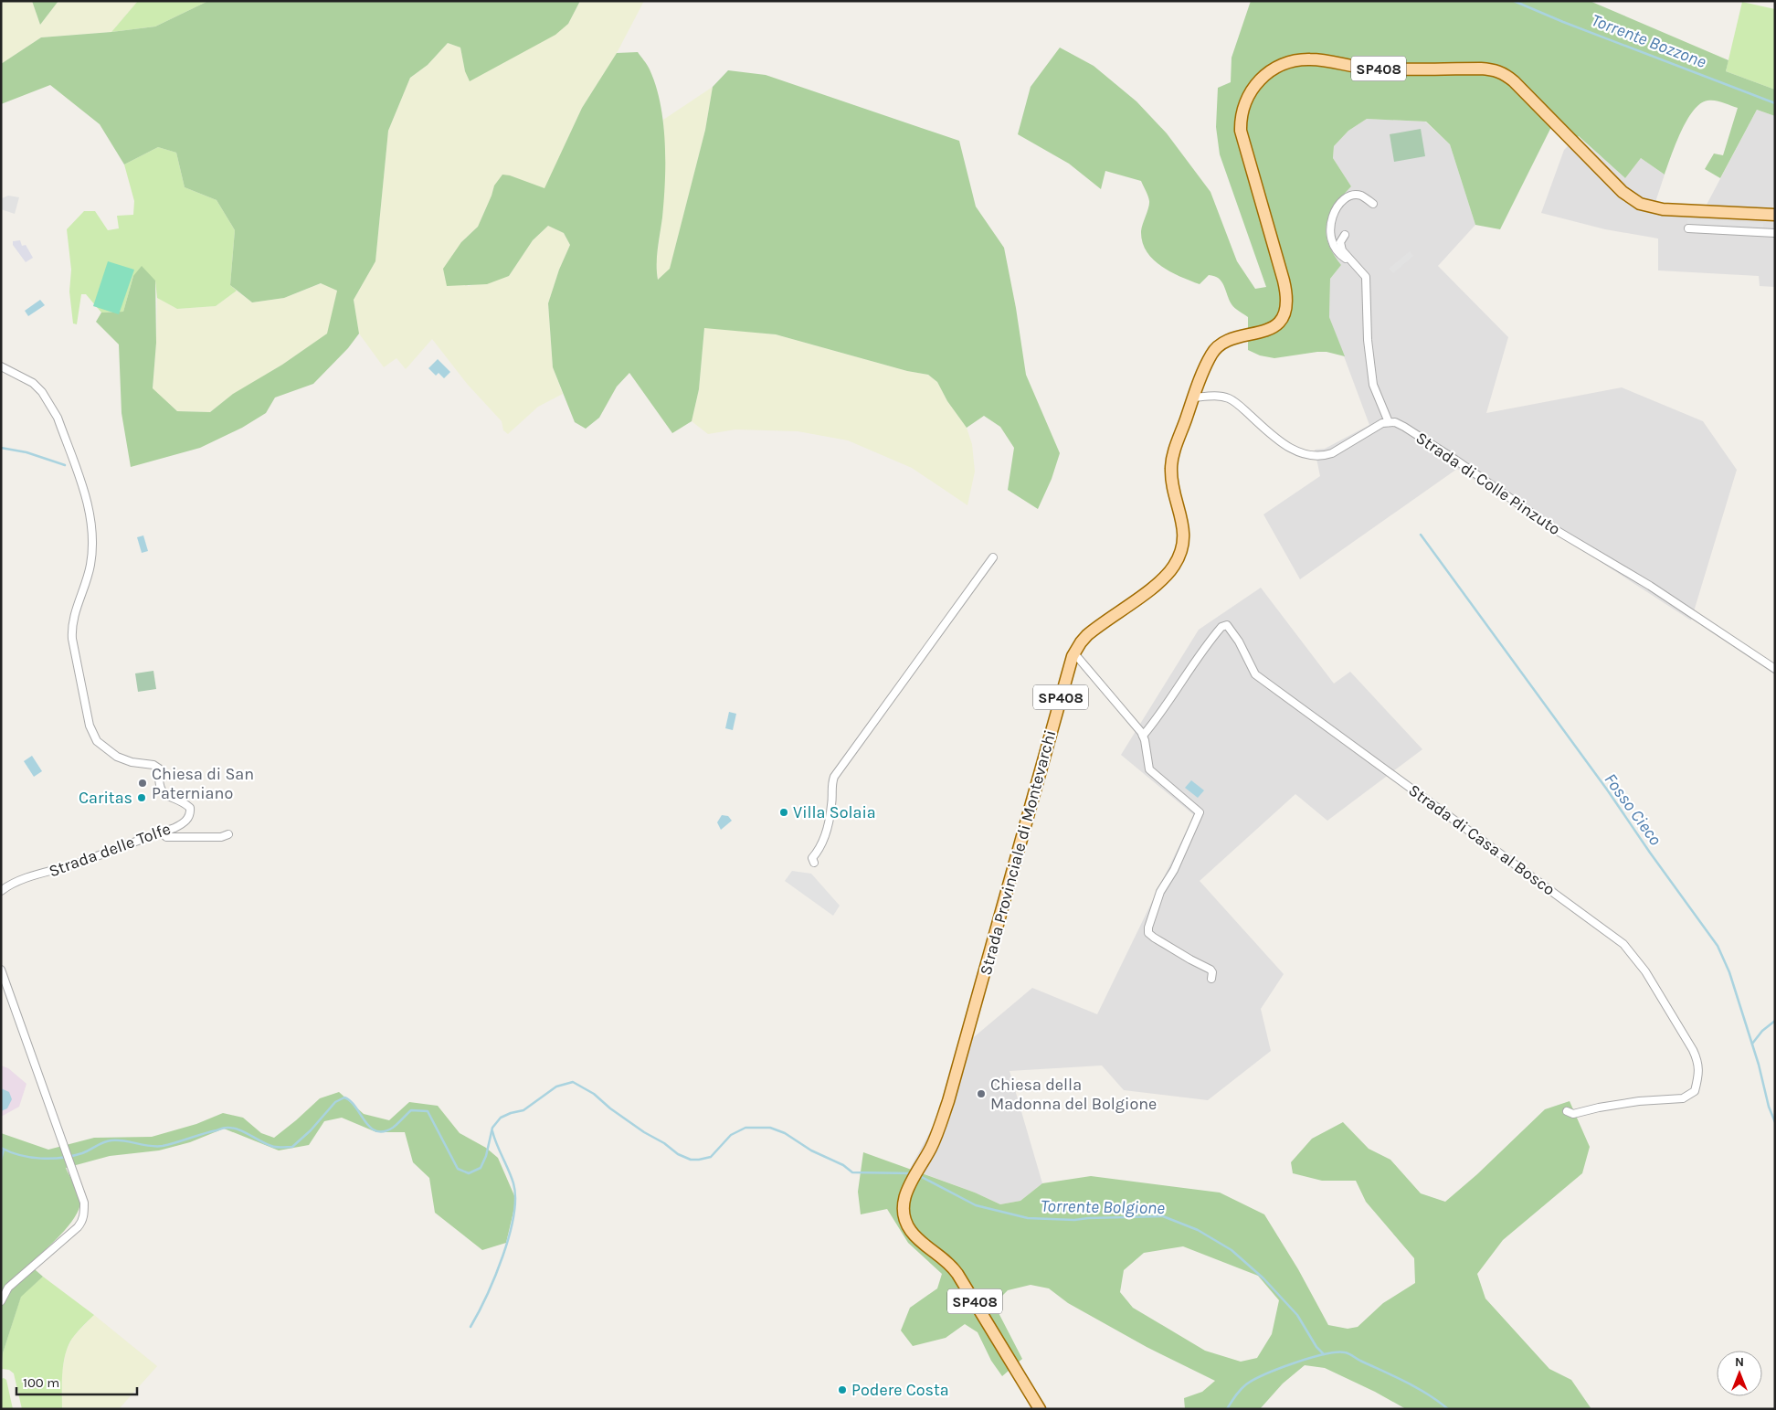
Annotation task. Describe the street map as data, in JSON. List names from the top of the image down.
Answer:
{
  "streets": {
    "main road": ["SP408", "Strada Provinciale di Montevarchi"],
    "street": ["Strada di Colle Pinzuto", "Strada di Casa al Bosco", "Strada delle Tolfe"]
  },
  "water": ["Torrente Bozzone", "Fosso Cieco", "Torrente Bolgione"],
  "places": [
    "Chiesa di San Paterniano",
    "Caritas",
    "Villa Solaia",
    "Chiesa della Madonna del Bolgione",
    "Podere Costa"
  ],
  "scale_bar": "100 m",
  "north": "top"
}
